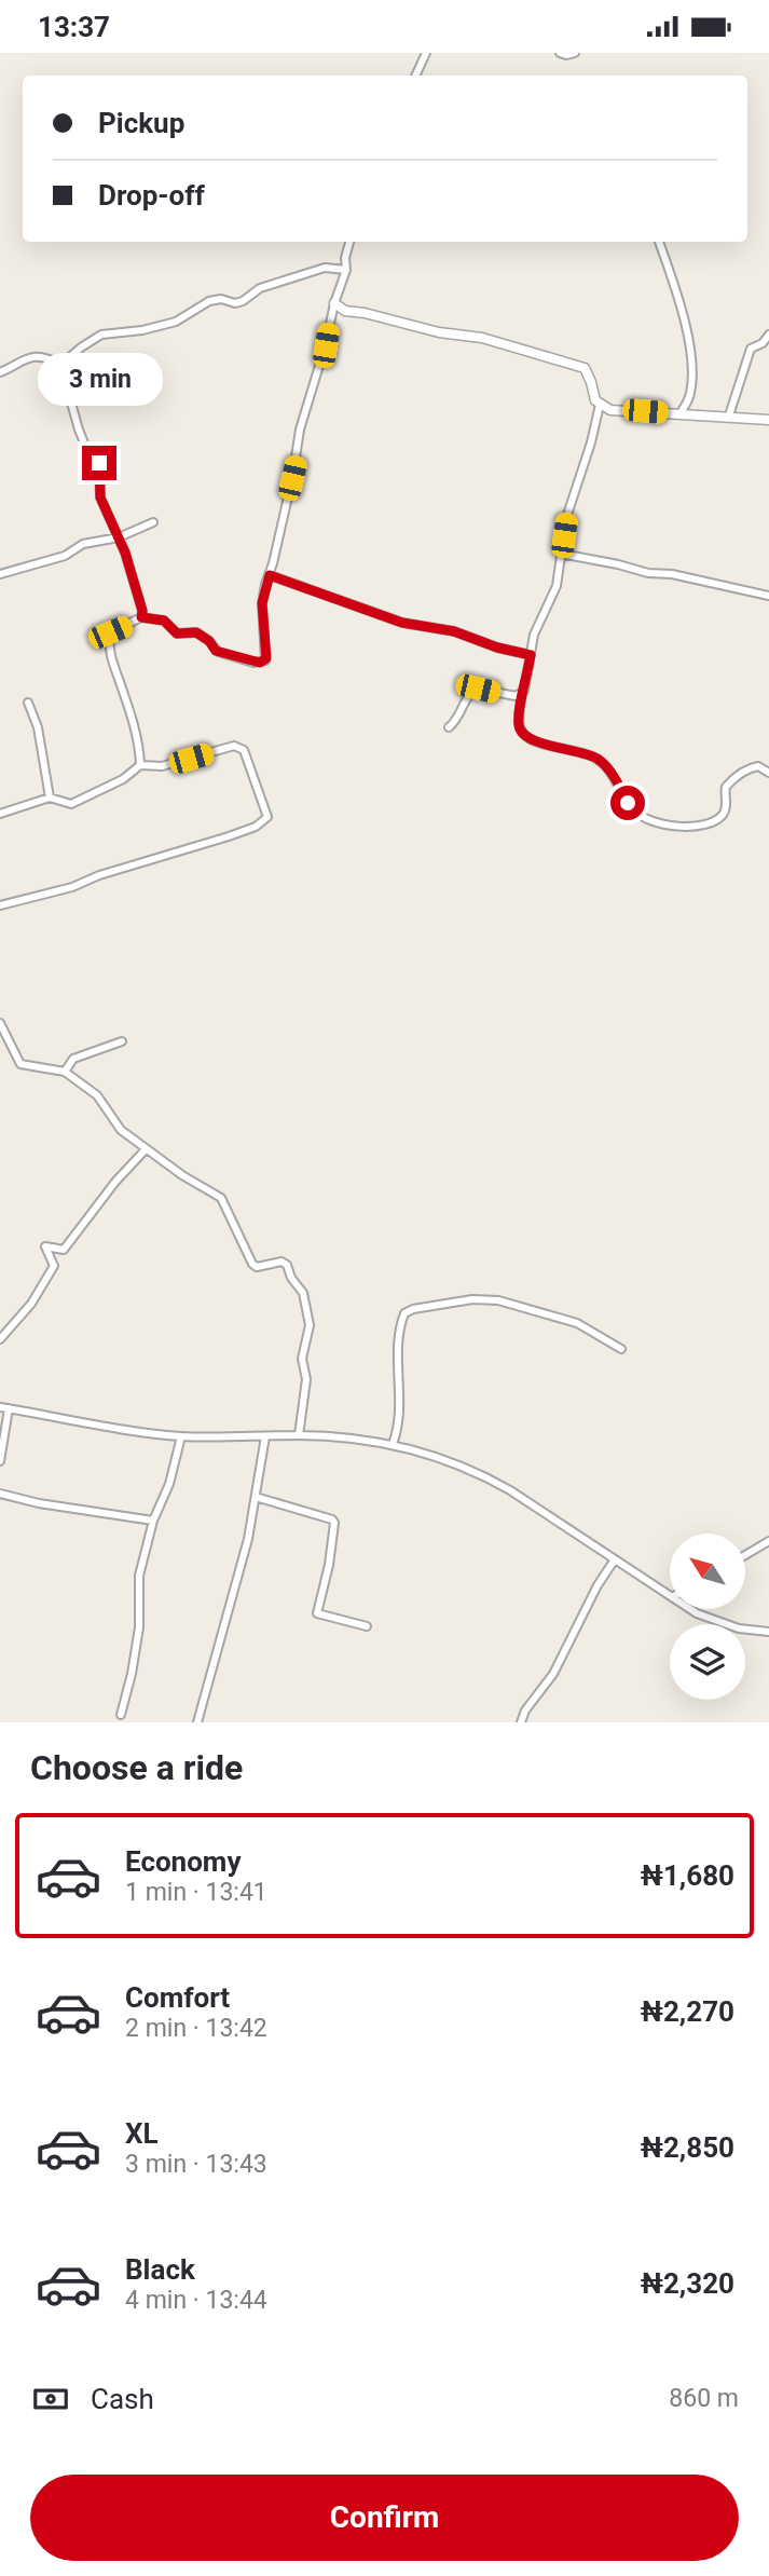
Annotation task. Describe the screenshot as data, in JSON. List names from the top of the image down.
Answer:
{
  "north": "top left",
  "page": {
    "status": "13:37",
    "banner": ["Pickup", "Drop-off"],
    "bubble": "3 min",
    "heading": "Choose a ride",
    "list": [
      {
        "name": "Economy",
        "note": "1 min · 13:41",
        "value": "₦1,680"
      },
      {
        "name": "Comfort",
        "note": "2 min · 13:42",
        "value": "₦2,270"
      },
      {
        "name": "XL",
        "note": "3 min · 13:43",
        "value": "₦2,850"
      },
      {
        "name": "Black",
        "note": "4 min · 13:44",
        "value": "₦2,320"
      }
    ],
    "pay": ["Cash", "860 m"],
    "buttons": "Confirm"
  }
}
